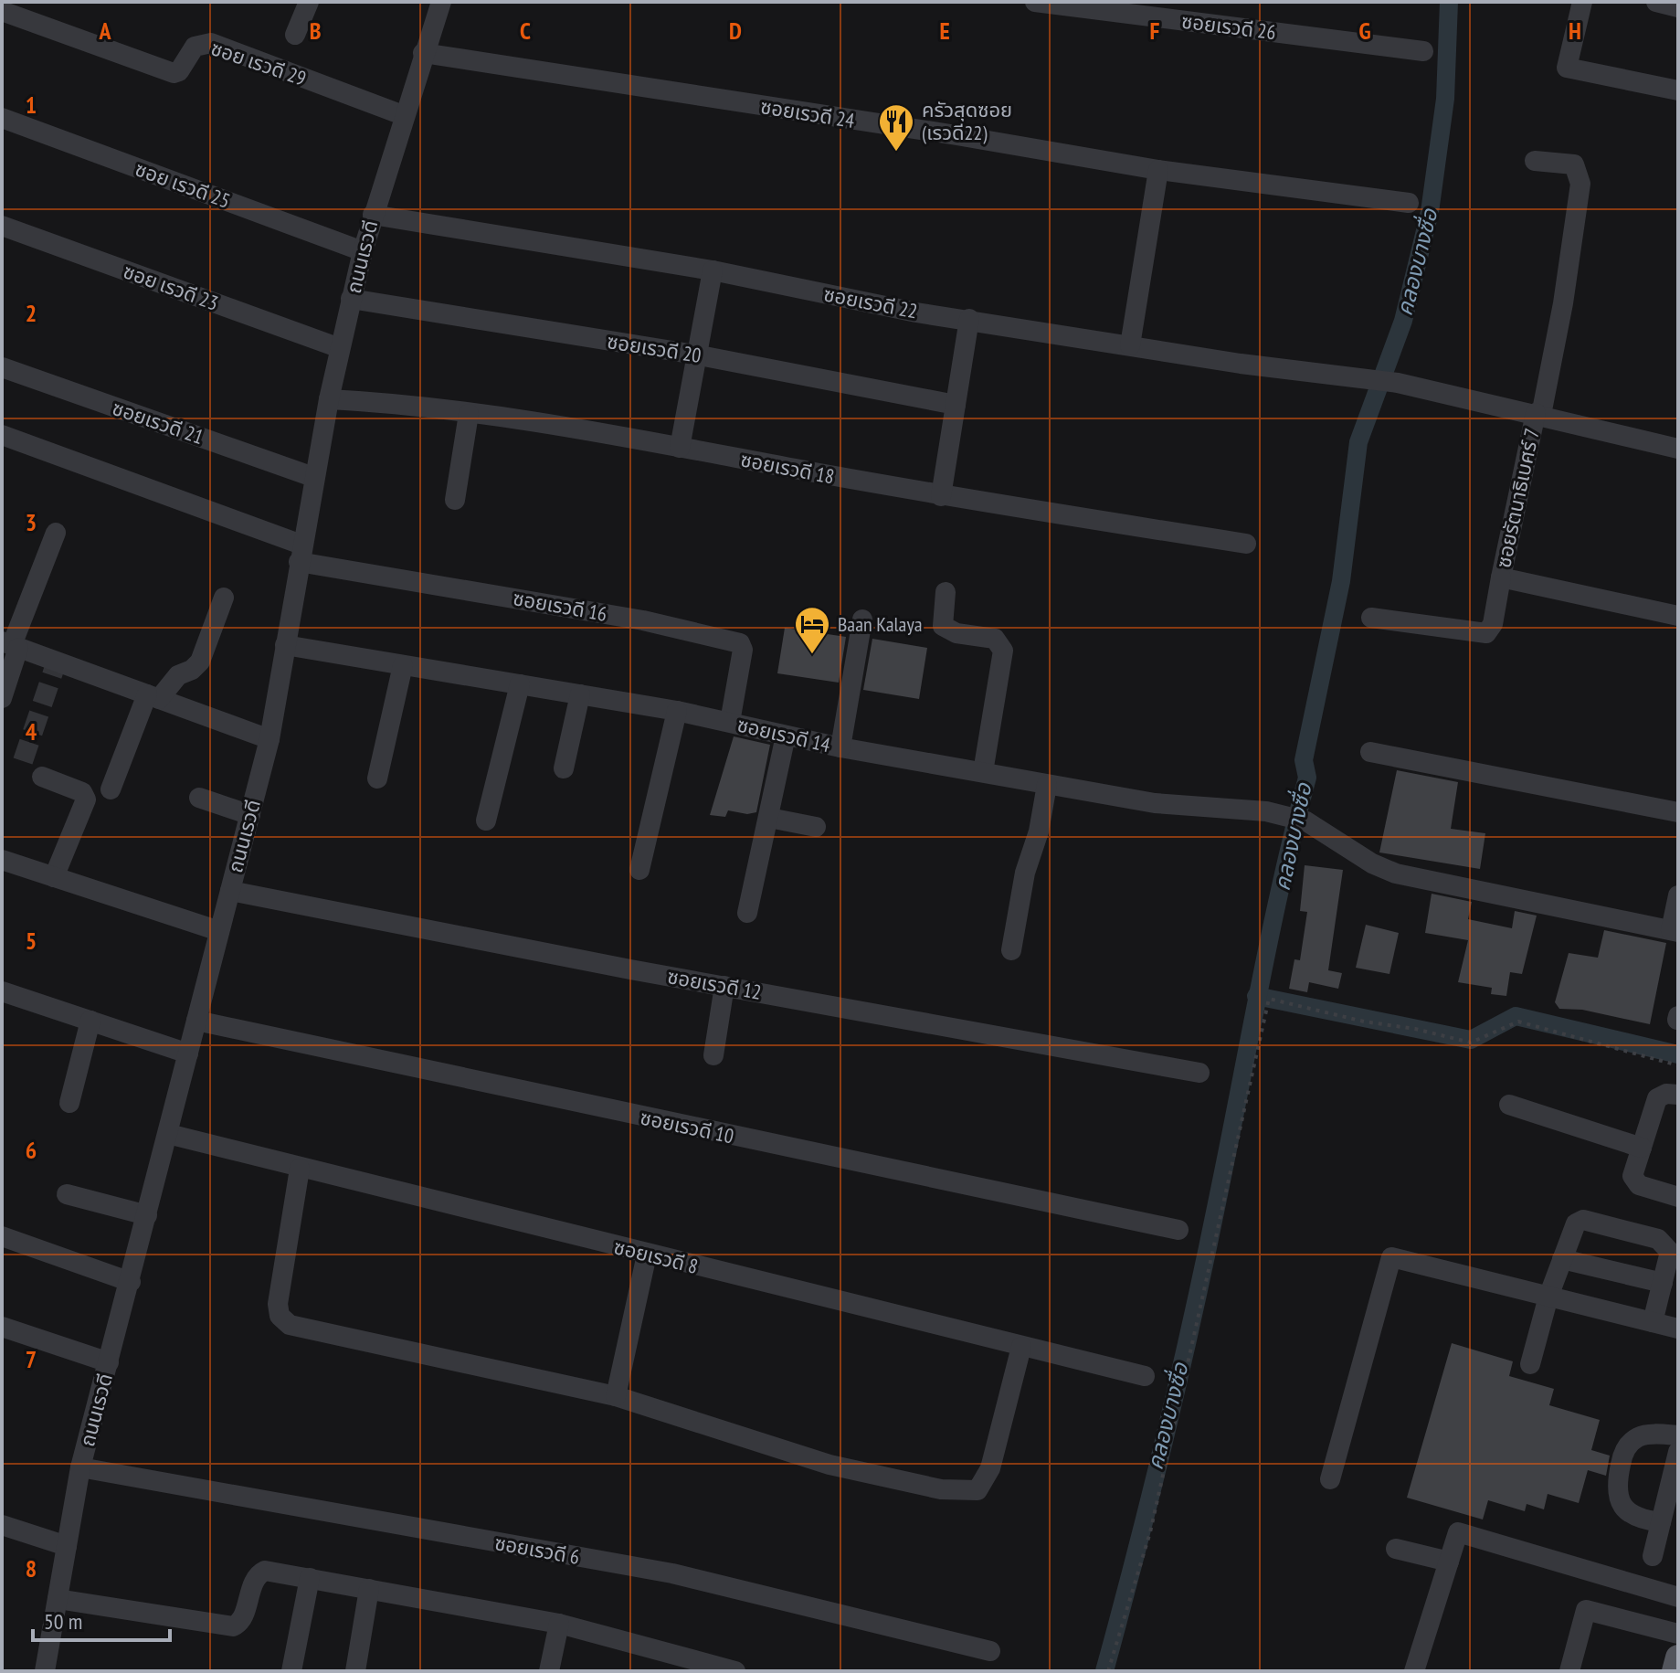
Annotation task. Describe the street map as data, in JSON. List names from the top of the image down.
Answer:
{
  "streets": {
    "street": [
      "ซอยเรวดี 26",
      "ซอย เรวดี 29",
      "ซอยเรวดี 24",
      "ซอย เรวดี 25",
      "ถนนเรวดี",
      "ซอย เรวดี 23",
      "ซอยเรวดี 22",
      "ซอยเรวดี 20",
      "ซอยเรวดี 21",
      "ซอยเรวดี 18",
      "ซอยรัตนาธิเบศร์ 7",
      "ซอยเรวดี 16",
      "ซอยเรวดี 14",
      "ซอยเรวดี 12",
      "ซอยเรวดี 10",
      "ซอยเรวดี 8",
      "ซอยเรวดี 6"
    ]
  },
  "crossings": [
    ["ซอย เรวดี 29", "ถนนเรวดี"],
    ["ซอยเรวดี 24", "ถนนเรวดี"],
    ["ซอย เรวดี 25", "ถนนเรวดี"],
    ["ถนนเรวดี", "ซอย เรวดี 23"],
    ["ถนนเรวดี", "ซอยเรวดี 22"],
    ["ถนนเรวดี", "ซอยเรวดี 20"],
    ["ถนนเรวดี", "ซอยเรวดี 21"],
    ["ถนนเรวดี", "ซอยเรวดี 18"],
    ["ถนนเรวดี", "ซอยเรวดี 16"],
    ["ถนนเรวดี", "ซอยเรวดี 14"],
    ["ถนนเรวดี", "ซอยเรวดี 12"],
    ["ถนนเรวดี", "ซอยเรวดี 10"],
    ["ถนนเรวดี", "ซอยเรวดี 8"],
    ["ถนนเรวดี", "ซอยเรวดี 6"],
    ["ซอยเรวดี 22", "ซอยรัตนาธิเบศร์ 7"],
    ["ซอยเรวดี 16", "ซอยเรวดี 14"]
  ],
  "water": ["คลองบางซื่อ"],
  "places": {
    "restaurant": ["ครัวสุดซอย (เรวดี22)"],
    "hotel": ["Baan Kalaya"]
  },
  "scale_bar": "50 m",
  "grid": {
    "columns": [
      "A",
      "B",
      "C",
      "D",
      "E",
      "F",
      "G",
      "H"
    ],
    "rows": [
      "1",
      "2",
      "3",
      "4",
      "5",
      "6",
      "7",
      "8"
    ]
  }
}
